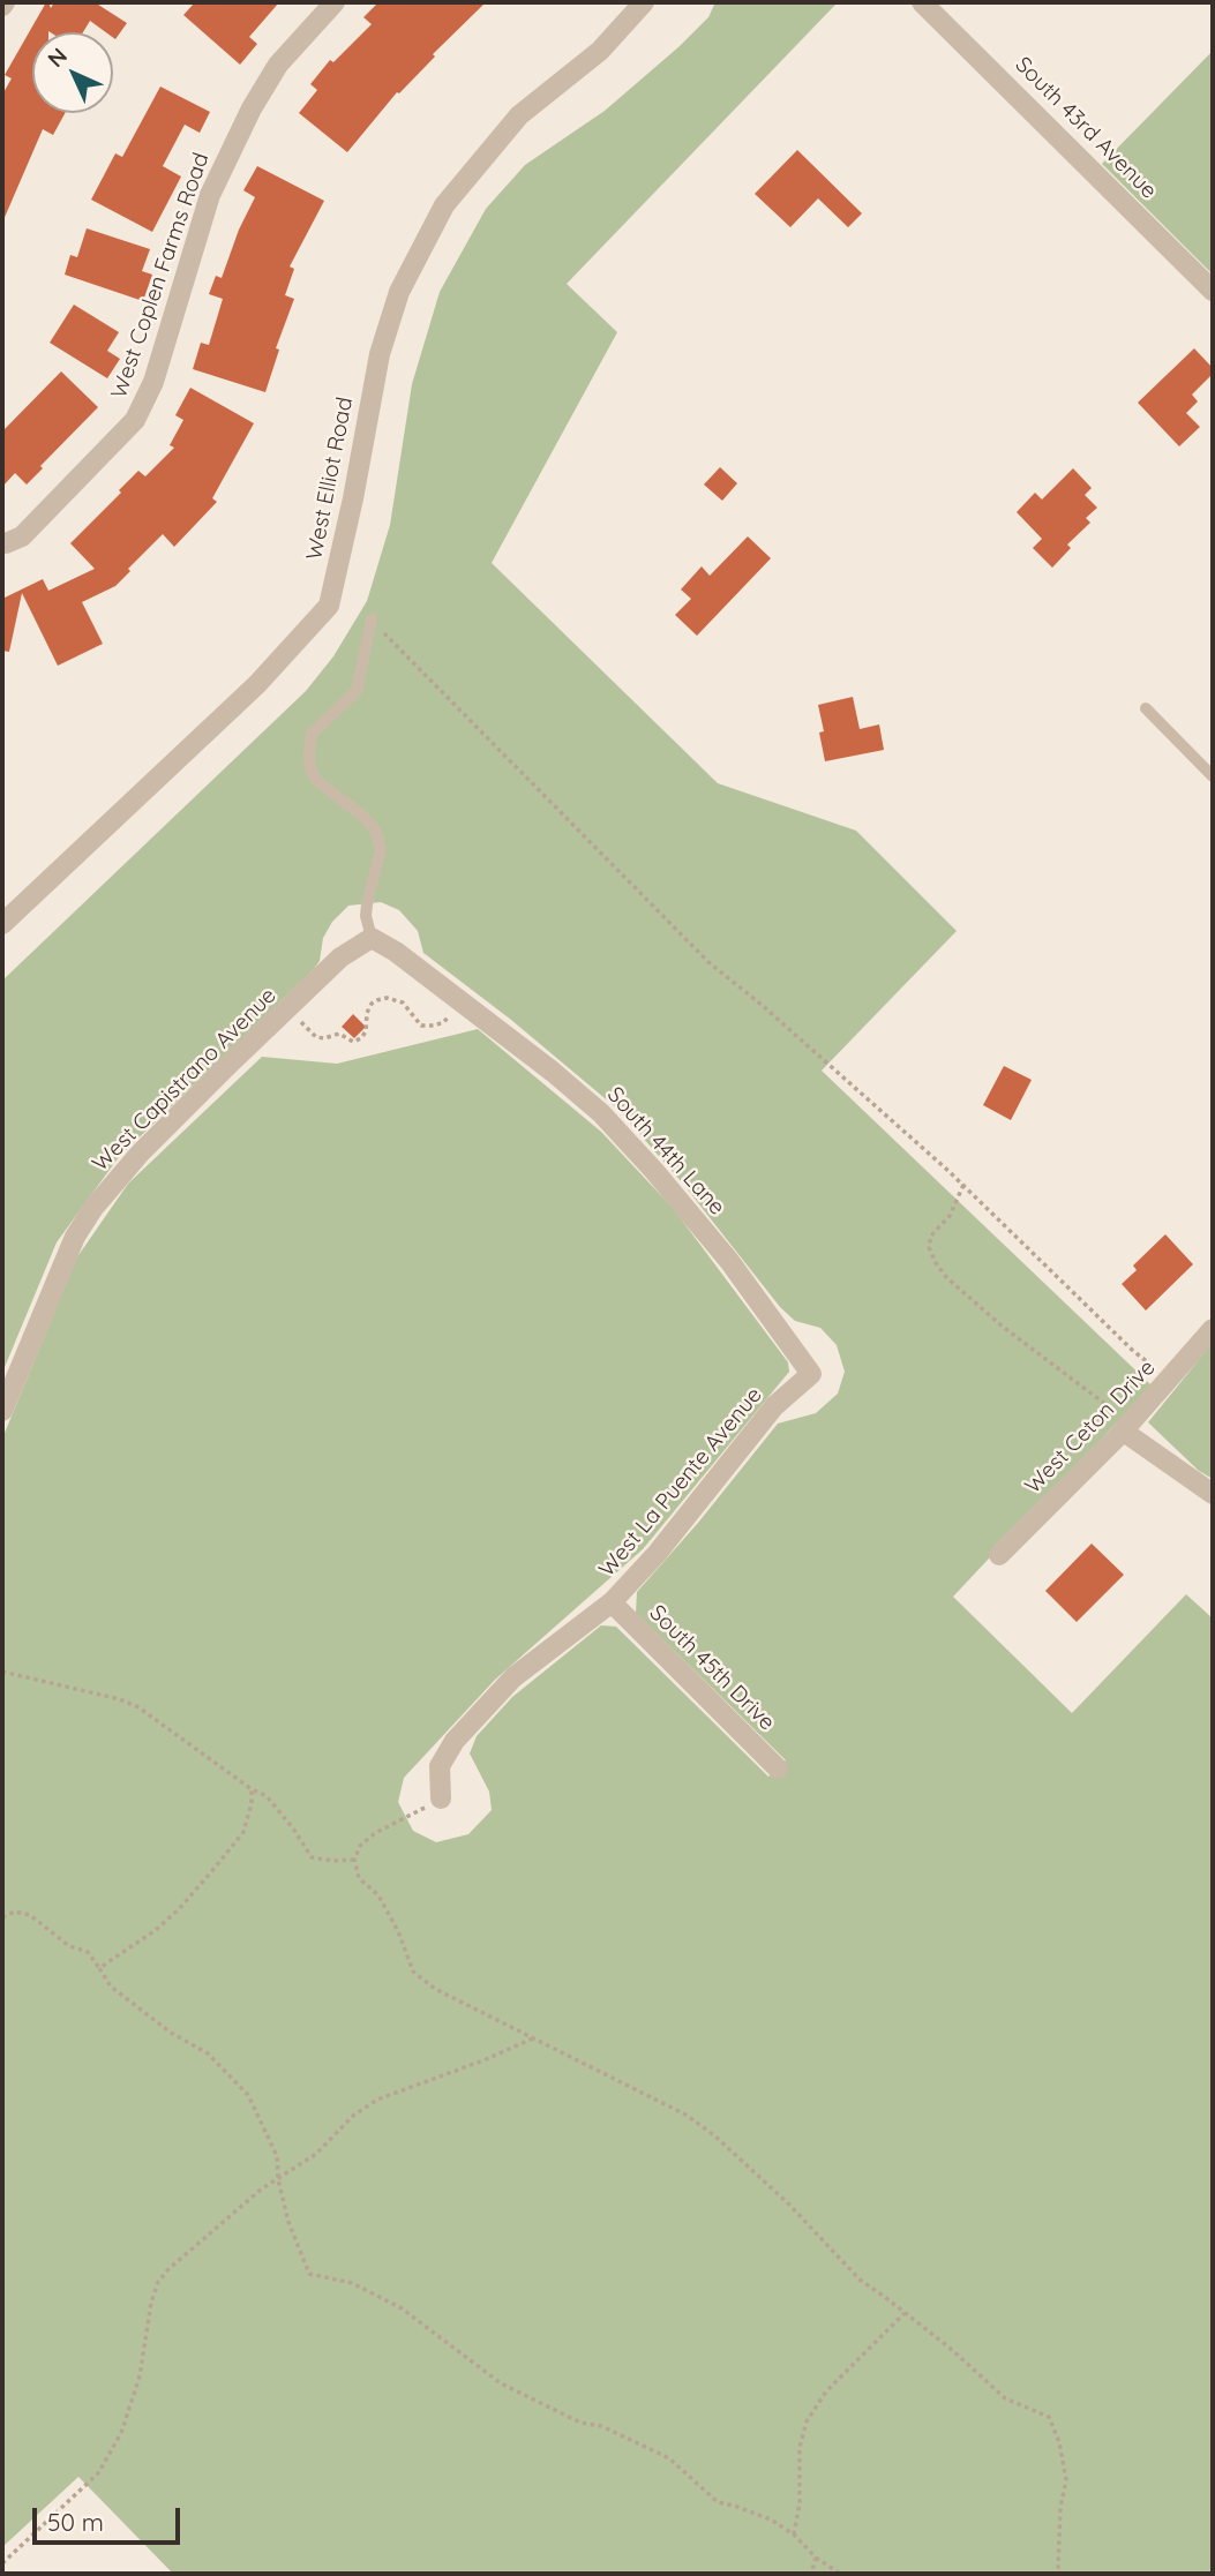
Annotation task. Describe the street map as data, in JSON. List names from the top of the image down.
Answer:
{
  "streets": {
    "street": [
      "South 43rd Avenue",
      "West Coplen Farms Road",
      "West Elliot Road",
      "West Capistrano Avenue",
      "South 44th Lane",
      "West Ceton Drive",
      "West La Puente Avenue",
      "South 45th Drive"
    ]
  },
  "crossings": [
    ["West Capistrano Avenue", "South 44th Lane"],
    ["South 44th Lane", "West La Puente Avenue"],
    ["West La Puente Avenue", "South 45th Drive"]
  ],
  "scale_bar": "50 m",
  "north": "top left"
}
